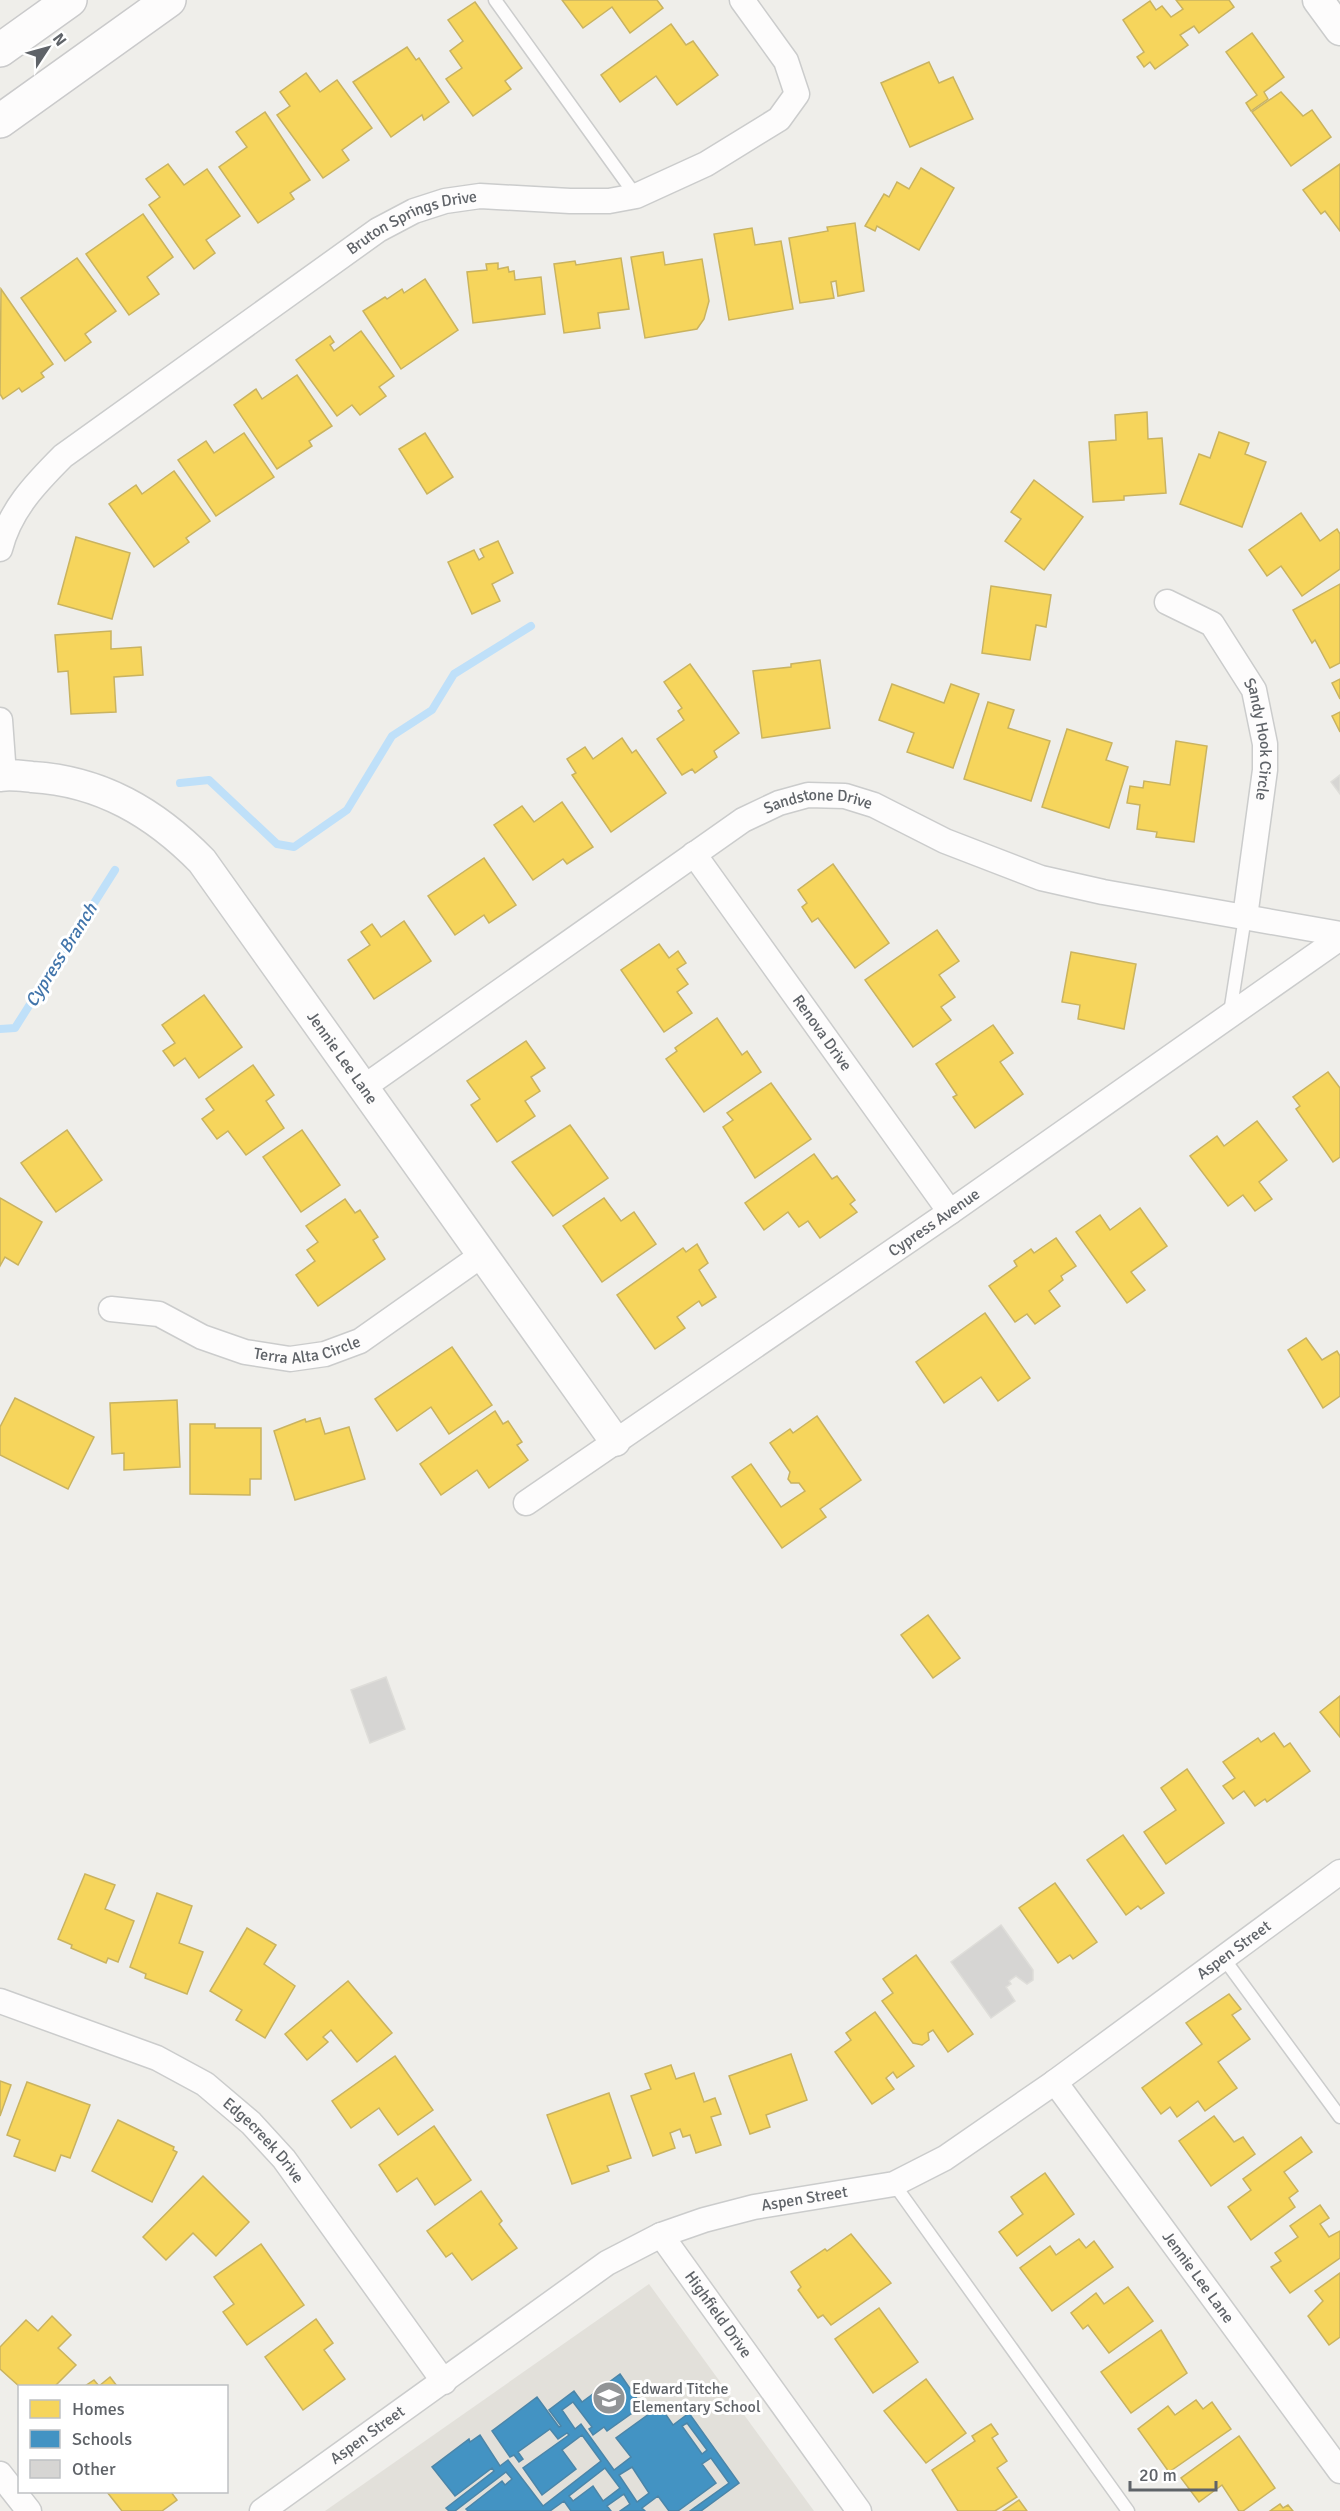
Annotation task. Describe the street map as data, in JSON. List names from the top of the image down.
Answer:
{
  "streets": {
    "street": [
      "Bruton Springs Drive",
      "Sandy Hook Circle",
      "Sandstone Drive",
      "Renova Drive",
      "Jennie Lee Lane",
      "Cypress Avenue",
      "Terra Alta Circle",
      "Aspen Street",
      "Edgecreek Drive",
      "Highfield Drive"
    ]
  },
  "crossings": [
    ["Sandy Hook Circle", "Sandstone Drive"],
    ["Sandstone Drive", "Renova Drive"],
    ["Sandstone Drive", "Jennie Lee Lane"],
    ["Renova Drive", "Cypress Avenue"],
    ["Jennie Lee Lane", "Cypress Avenue"],
    ["Jennie Lee Lane", "Terra Alta Circle"],
    ["Jennie Lee Lane", "Aspen Street"],
    ["Aspen Street", "Edgecreek Drive"],
    ["Aspen Street", "Highfield Drive"]
  ],
  "water": ["Cypress Branch"],
  "places": {
    "school or university": ["Edward Titche Elementary School"]
  },
  "legend": ["Homes", "Schools", "Other"],
  "scale_bar": "20 m",
  "north": "top right"
}
